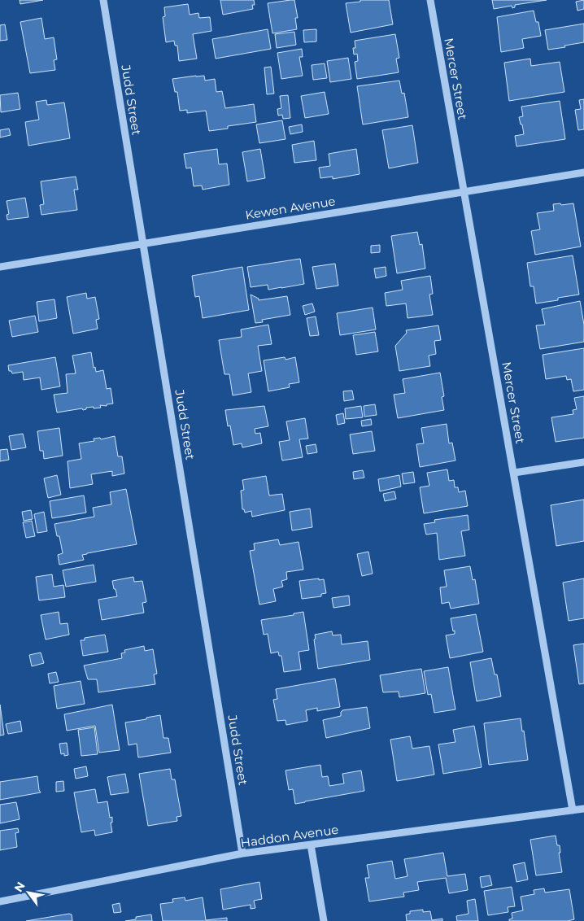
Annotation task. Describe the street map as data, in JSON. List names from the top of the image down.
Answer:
{
  "streets": {
    "street": [
      "Mercer Street",
      "Judd Street",
      "Kewen Avenue",
      "Haddon Avenue"
    ]
  },
  "crossings": [
    ["Mercer Street", "Kewen Avenue"],
    ["Mercer Street", "Haddon Avenue"],
    ["Judd Street", "Kewen Avenue"],
    ["Judd Street", "Haddon Avenue"]
  ],
  "north": "top left"
}
